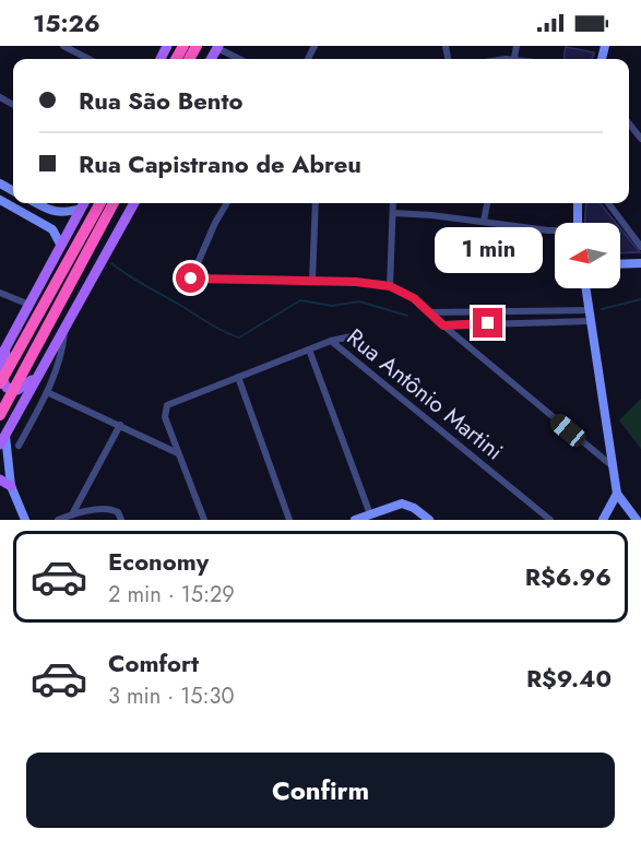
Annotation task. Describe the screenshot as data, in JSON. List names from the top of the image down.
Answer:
{
  "streets": {
    "street": ["Rua Antônio Martini"]
  },
  "north": "left",
  "page": {
    "status": "15:26",
    "banner": ["Rua São Bento", "Rua Capistrano de Abreu"],
    "bubble": "1 min",
    "list": [
      {
        "name": "Economy",
        "note": "2 min · 15:29",
        "value": "R$6.96"
      },
      {
        "name": "Comfort",
        "note": "3 min · 15:30",
        "value": "R$9.40"
      }
    ],
    "buttons": "Confirm"
  }
}
